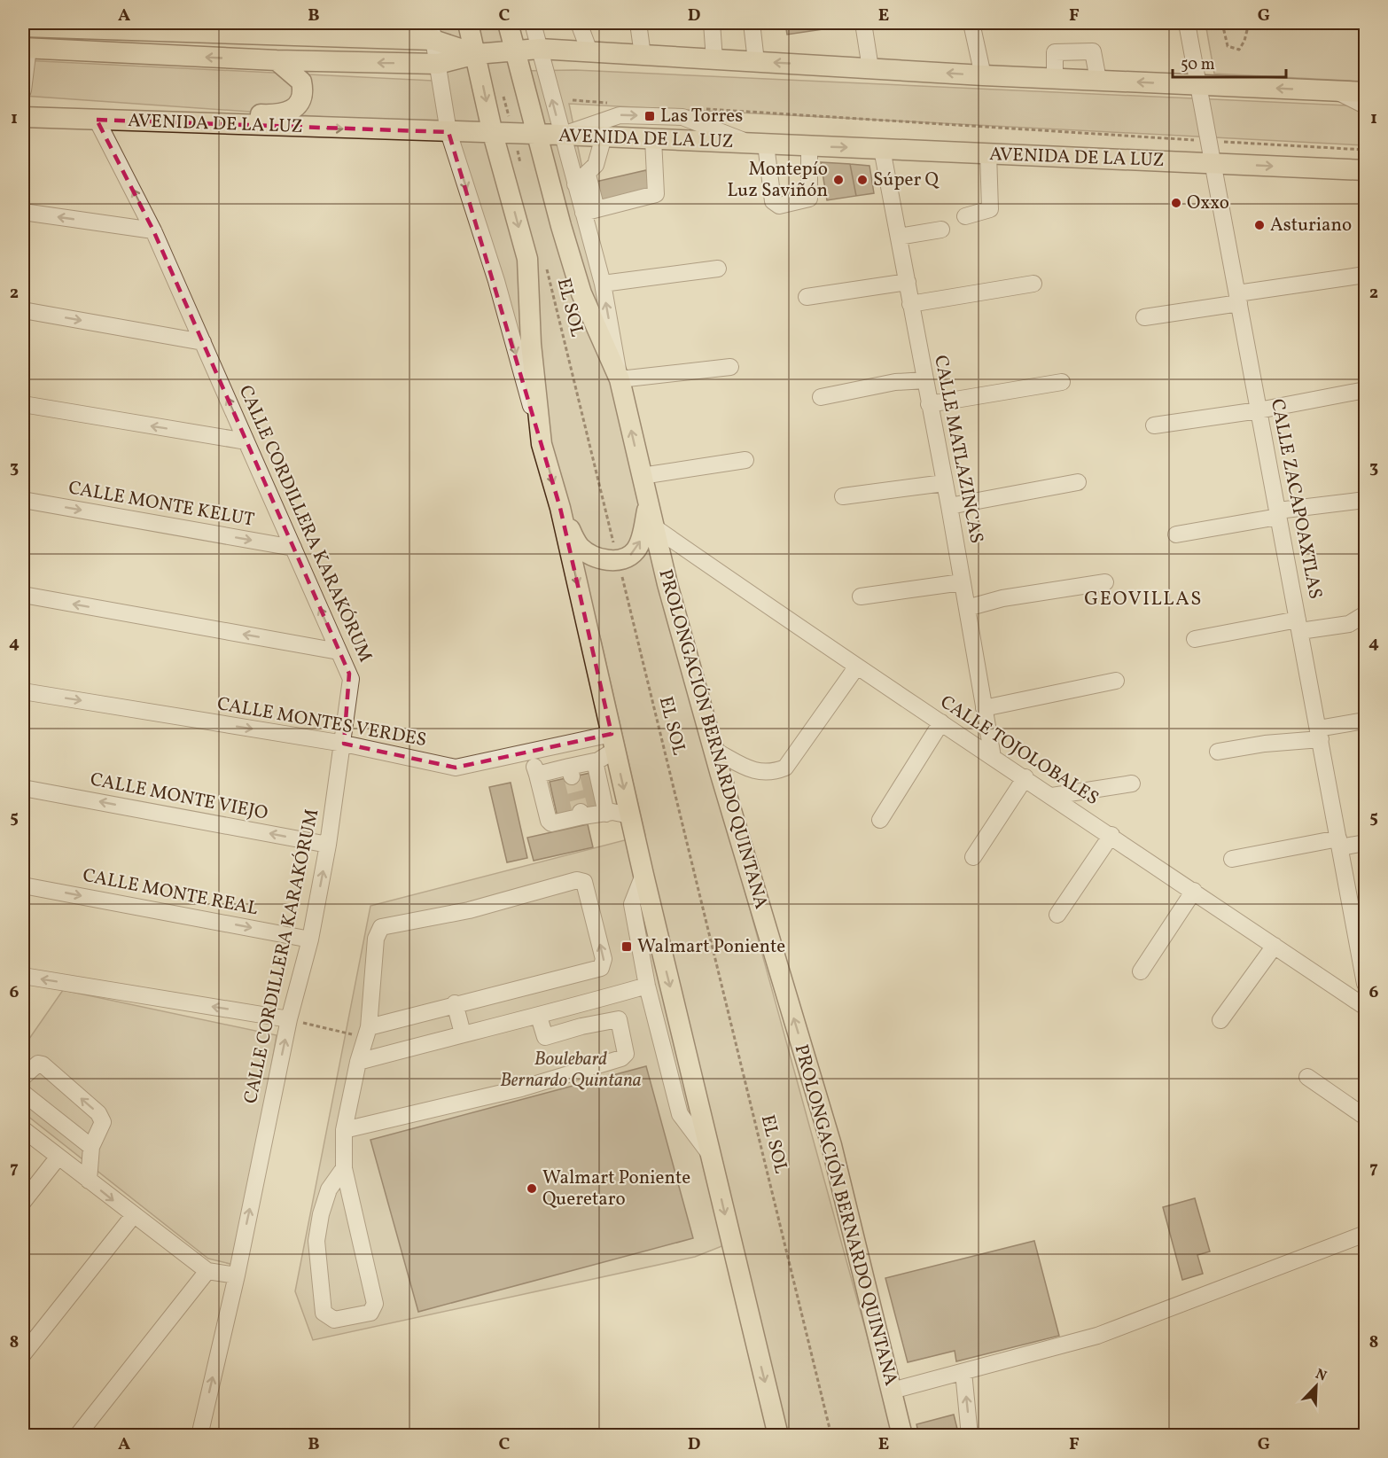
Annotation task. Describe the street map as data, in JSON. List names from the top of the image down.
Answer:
{
  "streets": {
    "main road": ["AVENIDA DE LA LUZ", "PROLONGACIÓN BERNARDO QUINTANA"],
    "street": [
      "CALLE MATLAZINCAS",
      "CALLE ZACAPOAXTLAS",
      "CALLE MONTE KELUT",
      "CALLE CORDILLERA KARAKÓRUM",
      "CALLE MONTES VERDES",
      "CALLE TOJOLOBALES",
      "CALLE MONTE VIEJO",
      "CALLE MONTE REAL"
    ],
    "path": ["EL SOL"]
  },
  "crossings": [
    ["AVENIDA DE LA LUZ", "CALLE MATLAZINCAS"],
    ["AVENIDA DE LA LUZ", "CALLE ZACAPOAXTLAS"],
    ["AVENIDA DE LA LUZ", "CALLE CORDILLERA KARAKÓRUM"],
    ["AVENIDA DE LA LUZ", "PROLONGACIÓN BERNARDO QUINTANA"],
    ["CALLE MATLAZINCAS", "CALLE TOJOLOBALES"],
    ["CALLE MONTE KELUT", "CALLE CORDILLERA KARAKÓRUM"],
    ["CALLE CORDILLERA KARAKÓRUM", "CALLE MONTES VERDES"],
    ["CALLE CORDILLERA KARAKÓRUM", "CALLE MONTE VIEJO"],
    ["CALLE CORDILLERA KARAKÓRUM", "CALLE MONTE REAL"],
    ["PROLONGACIÓN BERNARDO QUINTANA", "CALLE TOJOLOBALES"]
  ],
  "one_way": ["CALLE CORDILLERA KARAKÓRUM", "CALLE MONTE VIEJO"],
  "districts": ["GEOVILLAS"],
  "parks": ["Boulebard Bernardo Quintana"],
  "places": {
    "transit": ["Las Torres", "Walmart Poniente"],
    "other": [
      "Montepío Luz Saviñón",
      "Súper Q",
      "Oxxo",
      "Asturiano",
      "Walmart Poniente Queretaro"
    ]
  },
  "scale_bar": "50 m",
  "north": "top right",
  "grid": {
    "columns": [
      "A",
      "B",
      "C",
      "D",
      "E",
      "F",
      "G"
    ],
    "rows": [
      "1",
      "2",
      "3",
      "4",
      "5",
      "6",
      "7",
      "8"
    ]
  }
}
